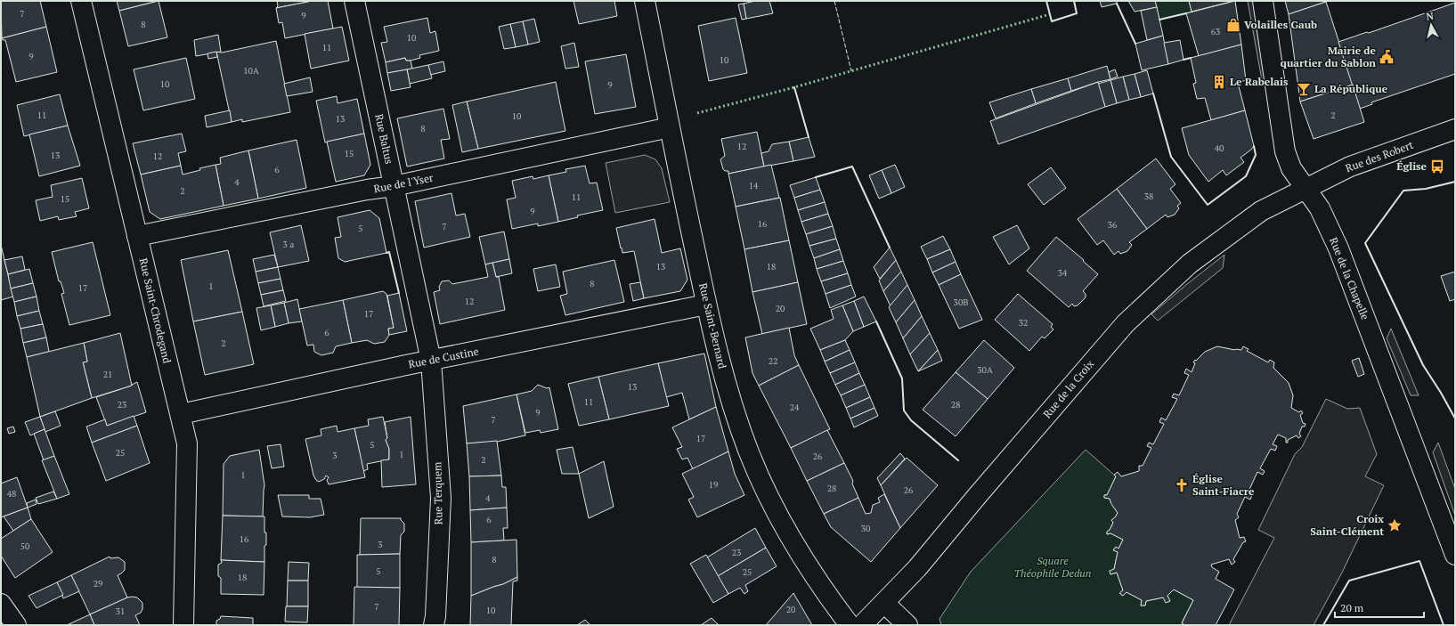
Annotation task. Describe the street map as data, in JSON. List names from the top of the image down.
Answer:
{
  "streets": {
    "street": [
      "Rue Baltus",
      "Rue des Robert",
      "Rue de l'Yser",
      "Rue de la Chapelle",
      "Rue Saint-Chrodegand",
      "Rue Saint-Bernard",
      "Rue de Custine",
      "Rue de la Croix",
      "Rue Terquem"
    ]
  },
  "crossings": [
    ["Rue Baltus", "Rue de l'Yser"],
    ["Rue Baltus", "Rue de Custine"],
    ["Rue Baltus", "Rue Terquem"],
    ["Rue des Robert", "Rue de la Chapelle"],
    ["Rue des Robert", "Rue de la Croix"],
    ["Rue de l'Yser", "Rue Saint-Chrodegand"],
    ["Rue de l'Yser", "Rue Saint-Bernard"],
    ["Rue de la Chapelle", "Rue de la Croix"],
    ["Rue Saint-Chrodegand", "Rue de Custine"],
    ["Rue Saint-Bernard", "Rue de Custine"],
    ["Rue de Custine", "Rue Terquem"]
  ],
  "parks": ["Square Théophile Dedun"],
  "places": {
    "shop": ["Volailles Gaub"],
    "public building": ["Mairie de quartier du Sablon"],
    "building": ["Le Rabelais"],
    "bar": ["La République"],
    "bus stop": ["Église"],
    "church": ["Église Saint-Fiacre"],
    "place": ["Croix Saint-Clément"]
  },
  "house_numbers": [
    "7",
    "9",
    "8",
    "63",
    "10",
    "11",
    "9",
    "10",
    "10A",
    "10",
    "9",
    "11",
    "2",
    "10",
    "13",
    "8",
    "12",
    "40",
    "15",
    "13",
    "12",
    "6",
    "4",
    "14",
    "2",
    "38",
    "11",
    "15",
    "9",
    "16",
    "36",
    "7",
    "5",
    "3 a",
    "13",
    "18",
    "34",
    "8",
    "1",
    "17",
    "12",
    "30B",
    "20",
    "17",
    "32",
    "6",
    "2",
    "22",
    "30A",
    "21",
    "13",
    "11",
    "23",
    "28",
    "24",
    "9",
    "7",
    "17",
    "5",
    "25",
    "1",
    "3",
    "26",
    "2",
    "1",
    "19",
    "28",
    "26",
    "48",
    "4",
    "6",
    "30",
    "16",
    "3",
    "50",
    "23",
    "8",
    "5",
    "25",
    "18",
    "29",
    "7",
    "20",
    "10",
    "31"
  ],
  "scale_bar": "20 m",
  "north": "top"
}
